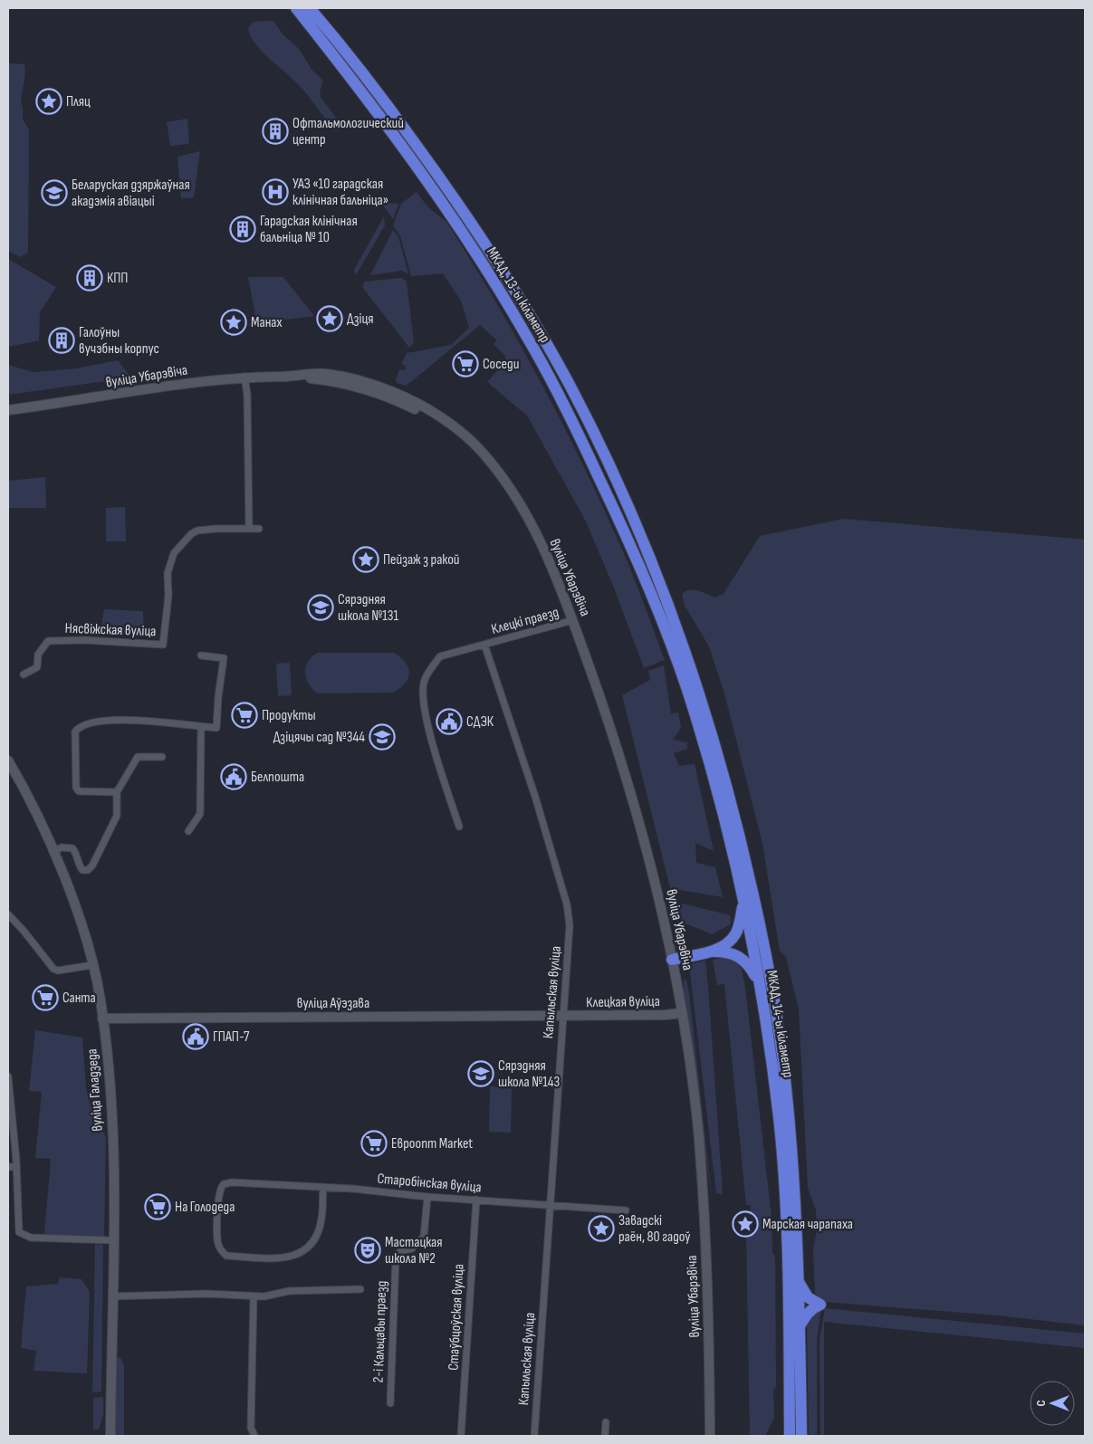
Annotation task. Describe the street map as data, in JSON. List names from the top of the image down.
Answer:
{
  "streets": {
    "highway": ["МКАД, 13-ы кіламетр", "МКАД, 14-ы кіламетр"],
    "main road": [
      "вуліца Убарэвіча",
      "Клецкая вуліца",
      "вуліца Аўэзава",
      "вуліца Галадзеда"
    ],
    "street": [
      "Клецкі праезд",
      "Нясвіжская вуліца",
      "Капыльская вуліца",
      "Старобінская вуліца",
      "Стаўбцоўская вуліца",
      "2-і Кальцавы праезд"
    ]
  },
  "crossings": [
    ["МКАД, 13-ы кіламетр", "МКАД, 14-ы кіламетр"],
    ["вуліца Убарэвіча", "Клецкі праезд"],
    ["вуліца Убарэвіча", "Клецкая вуліца"],
    ["Клецкі праезд", "Капыльская вуліца"],
    ["Капыльская вуліца", "Клецкая вуліца"],
    ["Капыльская вуліца", "вуліца Аўэзава"],
    ["Капыльская вуліца", "Старобінская вуліца"],
    ["Клецкая вуліца", "вуліца Аўэзава"],
    ["вуліца Аўэзава", "вуліца Галадзеда"],
    ["Старобінская вуліца", "Стаўбцоўская вуліца"],
    ["Старобінская вуліца", "2-і Кальцавы праезд"]
  ],
  "places": {
    "place": [
      "Пляц",
      "Дзіця",
      "Манах",
      "Пейзаж з ракой",
      "Марская чарапаха",
      "Завадскі раён, 80 гадоў"
    ],
    "building": [
      "Офтальмологический центр",
      "Гарадская клінічная бальніца № 10",
      "КПП",
      "Галоўны вучэбны корпус"
    ],
    "hospital": ["УАЗ «10 гарадская клінічная бальніца»"],
    "school or university": [
      "Беларуская дзяржаўная акадэмія авіацыі",
      "Сярэдняя школа №131",
      "Дзіцячы сад №344",
      "Сярэдняя школа №143"
    ],
    "supermarket": [
      "Соседи",
      "Продукты",
      "Санта",
      "Евроопт Market",
      "На Голодеда"
    ],
    "public building": ["СДЭК", "Белпошта", "ГПАП-7"],
    "theatre": ["Мастацкая школа №2"]
  },
  "north": "left"
}
